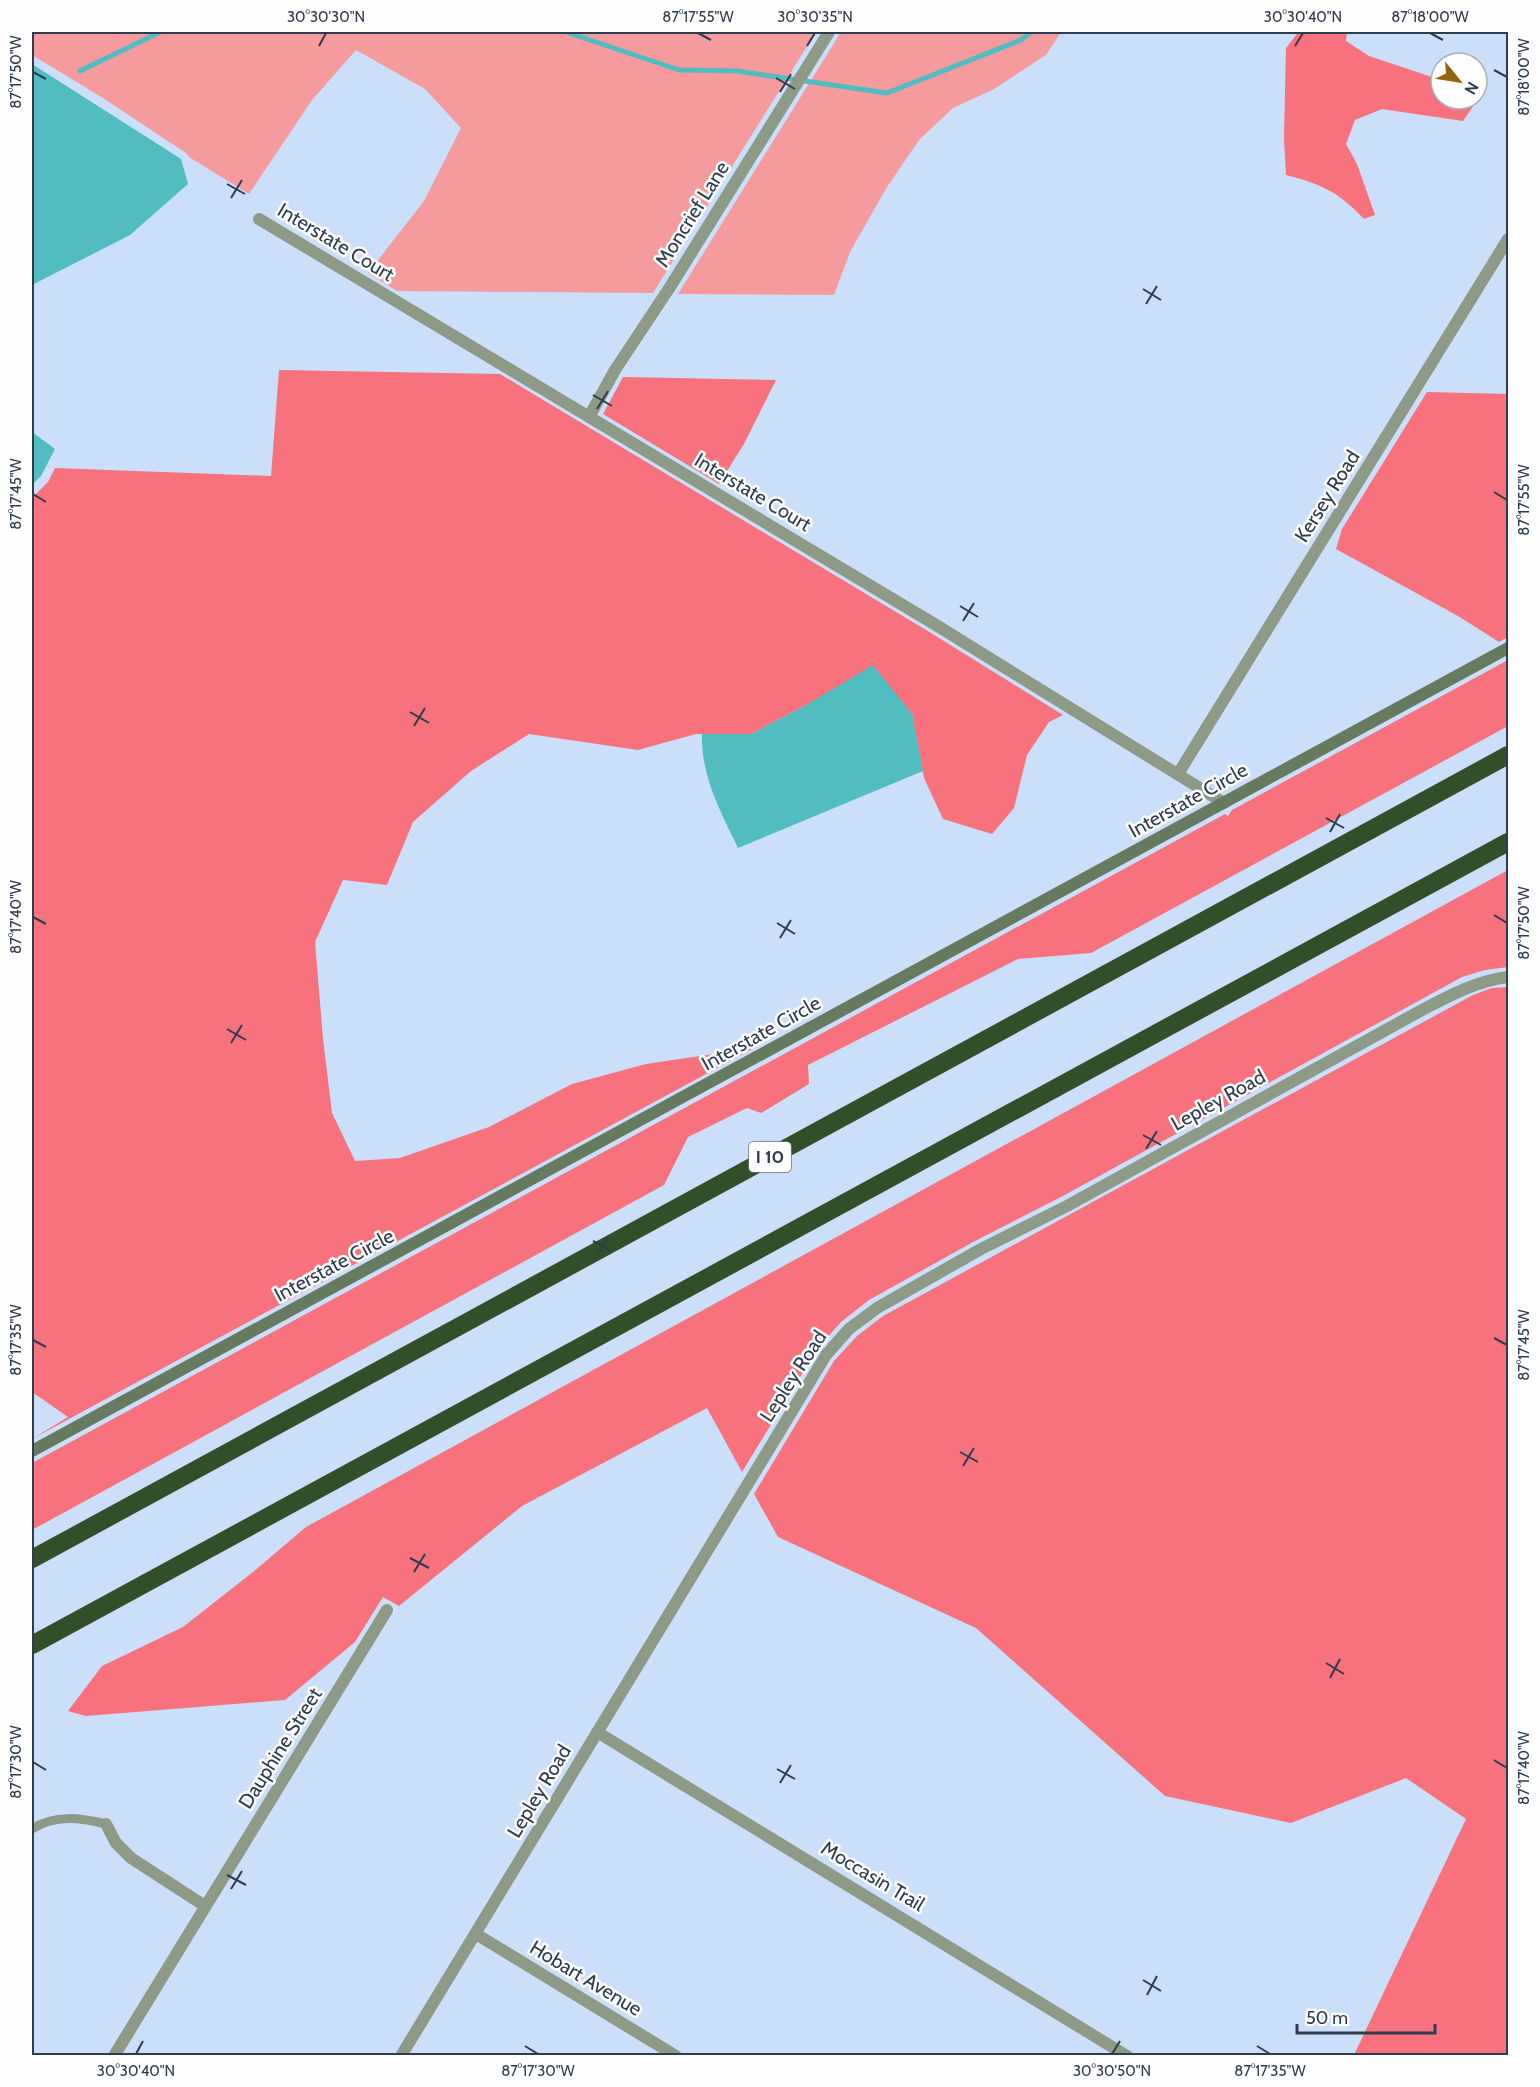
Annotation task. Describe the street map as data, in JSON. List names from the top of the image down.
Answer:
{
  "streets": {
    "highway": ["I 10"],
    "street": [
      "Moncrief Lane",
      "Interstate Court",
      "Kersey Road",
      "Interstate Circle",
      "Lepley Road",
      "Dauphine Street",
      "Moccasin Trail",
      "Hobart Avenue"
    ]
  },
  "crossings": [
    ["Moncrief Lane", "Interstate Court"],
    ["Interstate Court", "Kersey Road"],
    ["Interstate Court", "Interstate Circle"],
    ["Lepley Road", "Moccasin Trail"],
    ["Lepley Road", "Hobart Avenue"]
  ],
  "scale_bar": "50 m",
  "north": "bottom right",
  "coordinates": [
    "30°30'30\"N",
    "87°17'55\"W",
    "30°30'35\"N",
    "30°30'40\"N",
    "87°18'00\"W",
    "87°17'50\"W",
    "87°17'45\"W",
    "87°17'40\"W",
    "87°17'35\"W",
    "87°17'30\"W",
    "30°30'50\"N"
  ]
}
